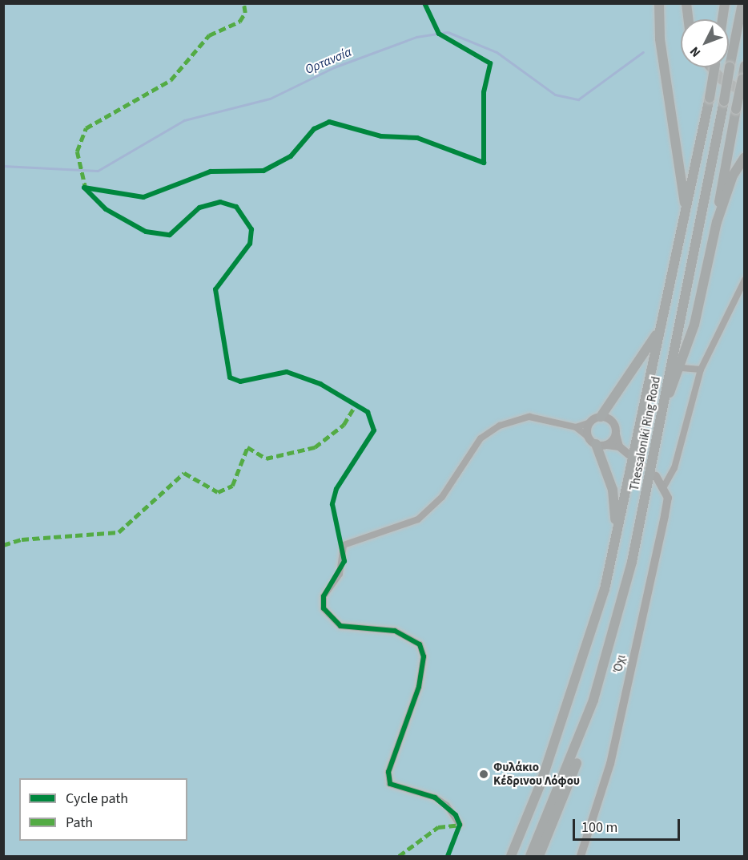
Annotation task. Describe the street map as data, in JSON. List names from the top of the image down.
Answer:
{
  "streets": {
    "highway": ["Thessaloniki Ring Road"],
    "main road": ["Όχι"]
  },
  "water": ["Ορτανσία"],
  "places": ["Φυλάκιο Κέδρινου Λόφου"],
  "legend": ["Cycle path", "Path"],
  "scale_bar": "100 m",
  "north": "bottom left"
}
